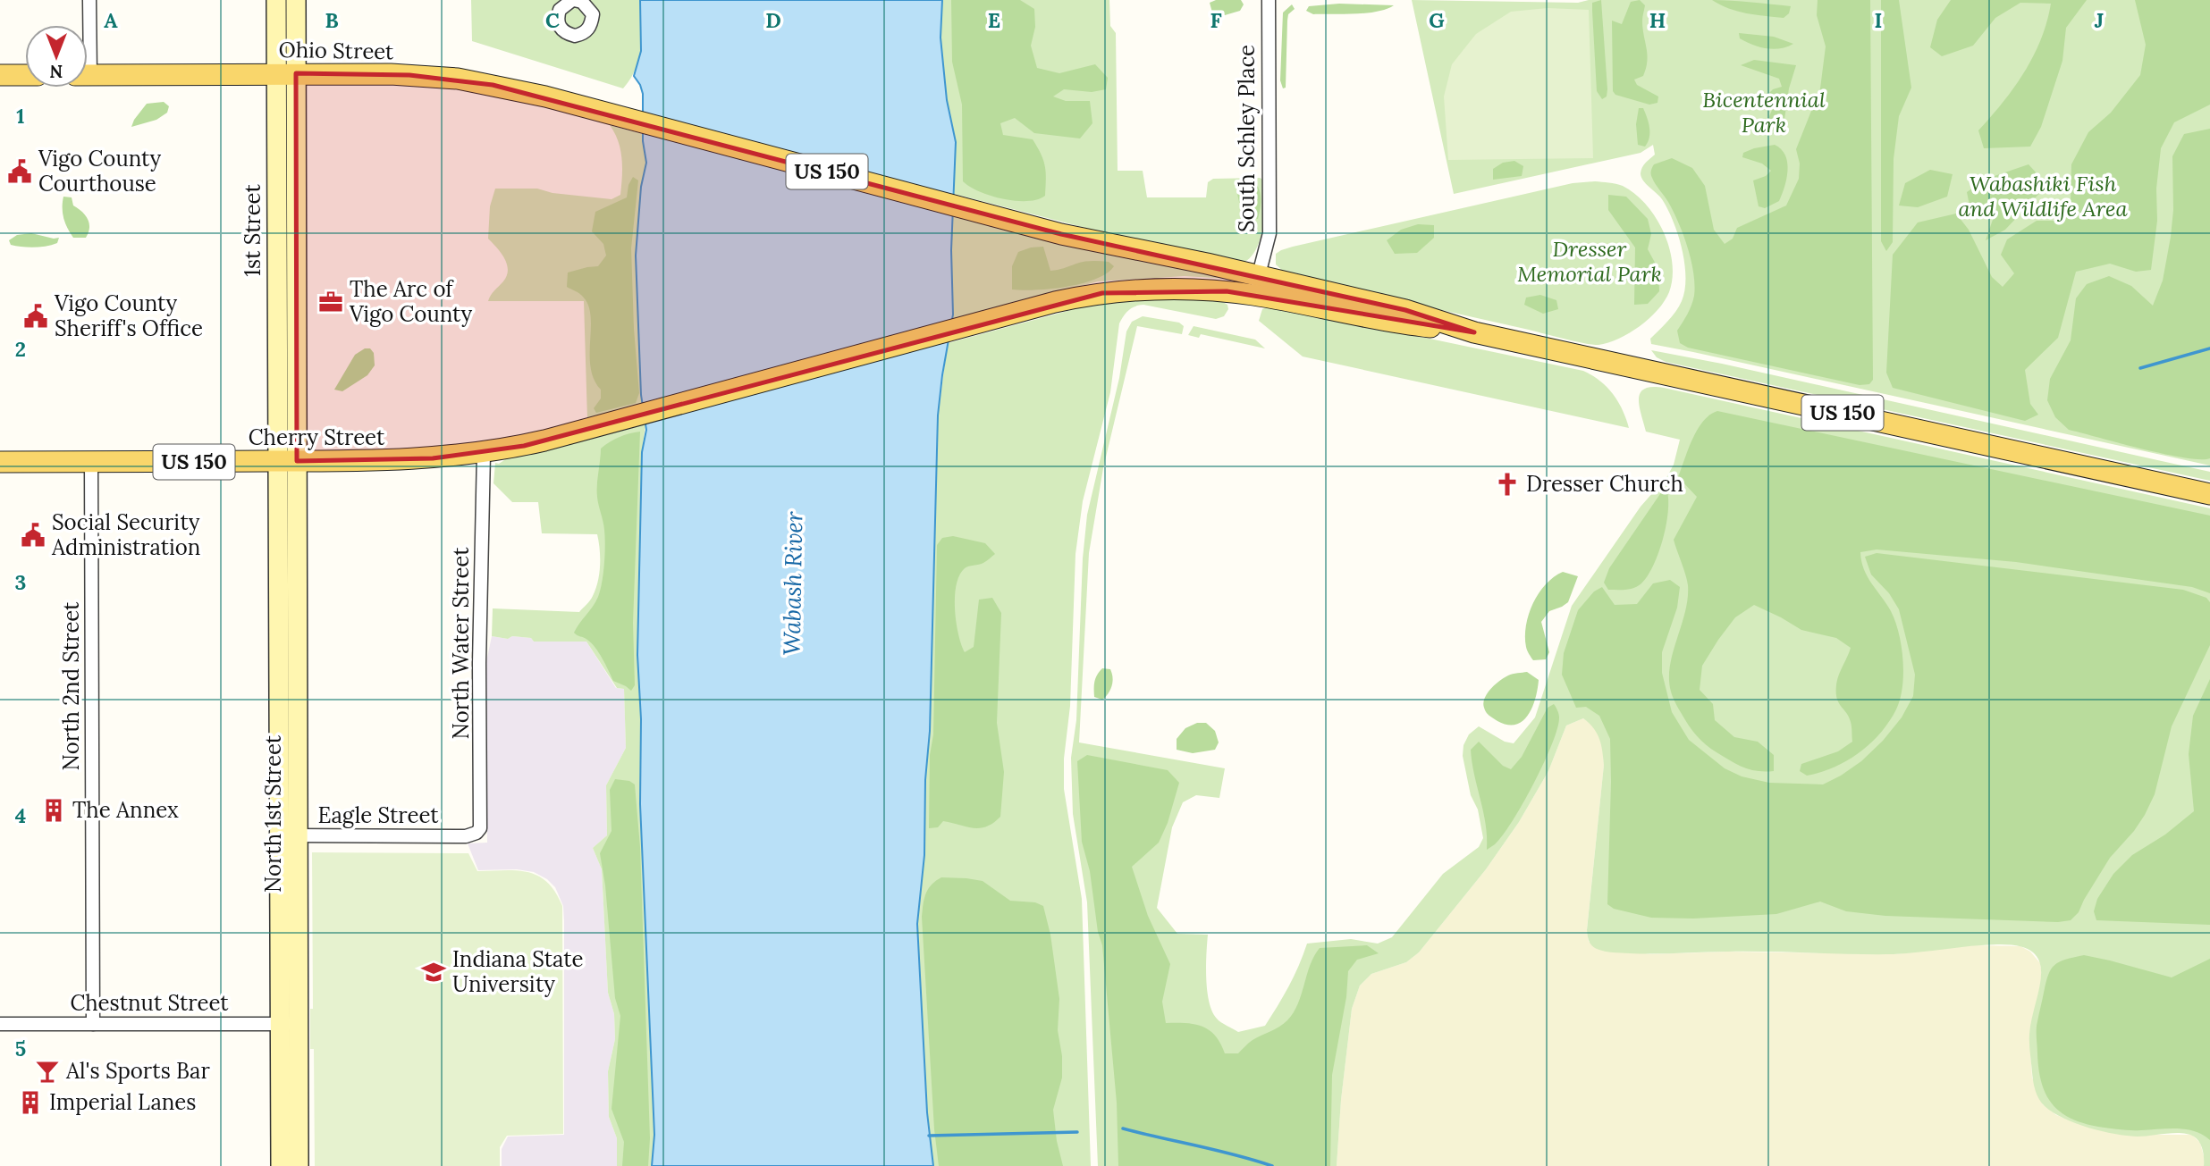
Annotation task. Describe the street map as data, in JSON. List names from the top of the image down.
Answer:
{
  "streets": {
    "main road": [
      "Ohio Street",
      "US 150",
      "1st Street",
      "Cherry Street",
      "North 1st Street"
    ],
    "street": [
      "South Schley Place",
      "North Water Street",
      "North 2nd Street",
      "Eagle Street",
      "Chestnut Street"
    ]
  },
  "crossings": [
    ["Ohio Street", "South Schley Place"],
    ["Ohio Street", "US 150"],
    ["Ohio Street", "1st Street"],
    ["South Schley Place", "US 150"],
    ["US 150", "Cherry Street"],
    ["US 150", "North Water Street"],
    ["1st Street", "Cherry Street"],
    ["1st Street", "North 1st Street"],
    ["Cherry Street", "North Water Street"],
    ["Cherry Street", "North 2nd Street"],
    ["Cherry Street", "North 1st Street"],
    ["North Water Street", "Eagle Street"],
    ["North 2nd Street", "Chestnut Street"],
    ["North 1st Street", "Eagle Street"],
    ["North 1st Street", "Chestnut Street"]
  ],
  "water": ["Wabash River"],
  "parks": ["Bicentennial Park", "Wabashiki Fish and Wildlife Area", "Dresser Memorial Park"],
  "places": {
    "public building": ["Vigo County Courthouse", "Vigo County Sheriff's Office", "Social Security Administration"],
    "office": ["The Arc of Vigo County"],
    "church": ["Dresser Church"],
    "building": ["The Annex", "Imperial Lanes"],
    "school or university": ["Indiana State University"],
    "bar": ["Al's Sports Bar"]
  },
  "north": "bottom",
  "grid": {
    "columns": [
      "A",
      "B",
      "C",
      "D",
      "E",
      "F",
      "G",
      "H",
      "I",
      "J"
    ],
    "rows": [
      "1",
      "2",
      "3",
      "4",
      "5"
    ]
  }
}
